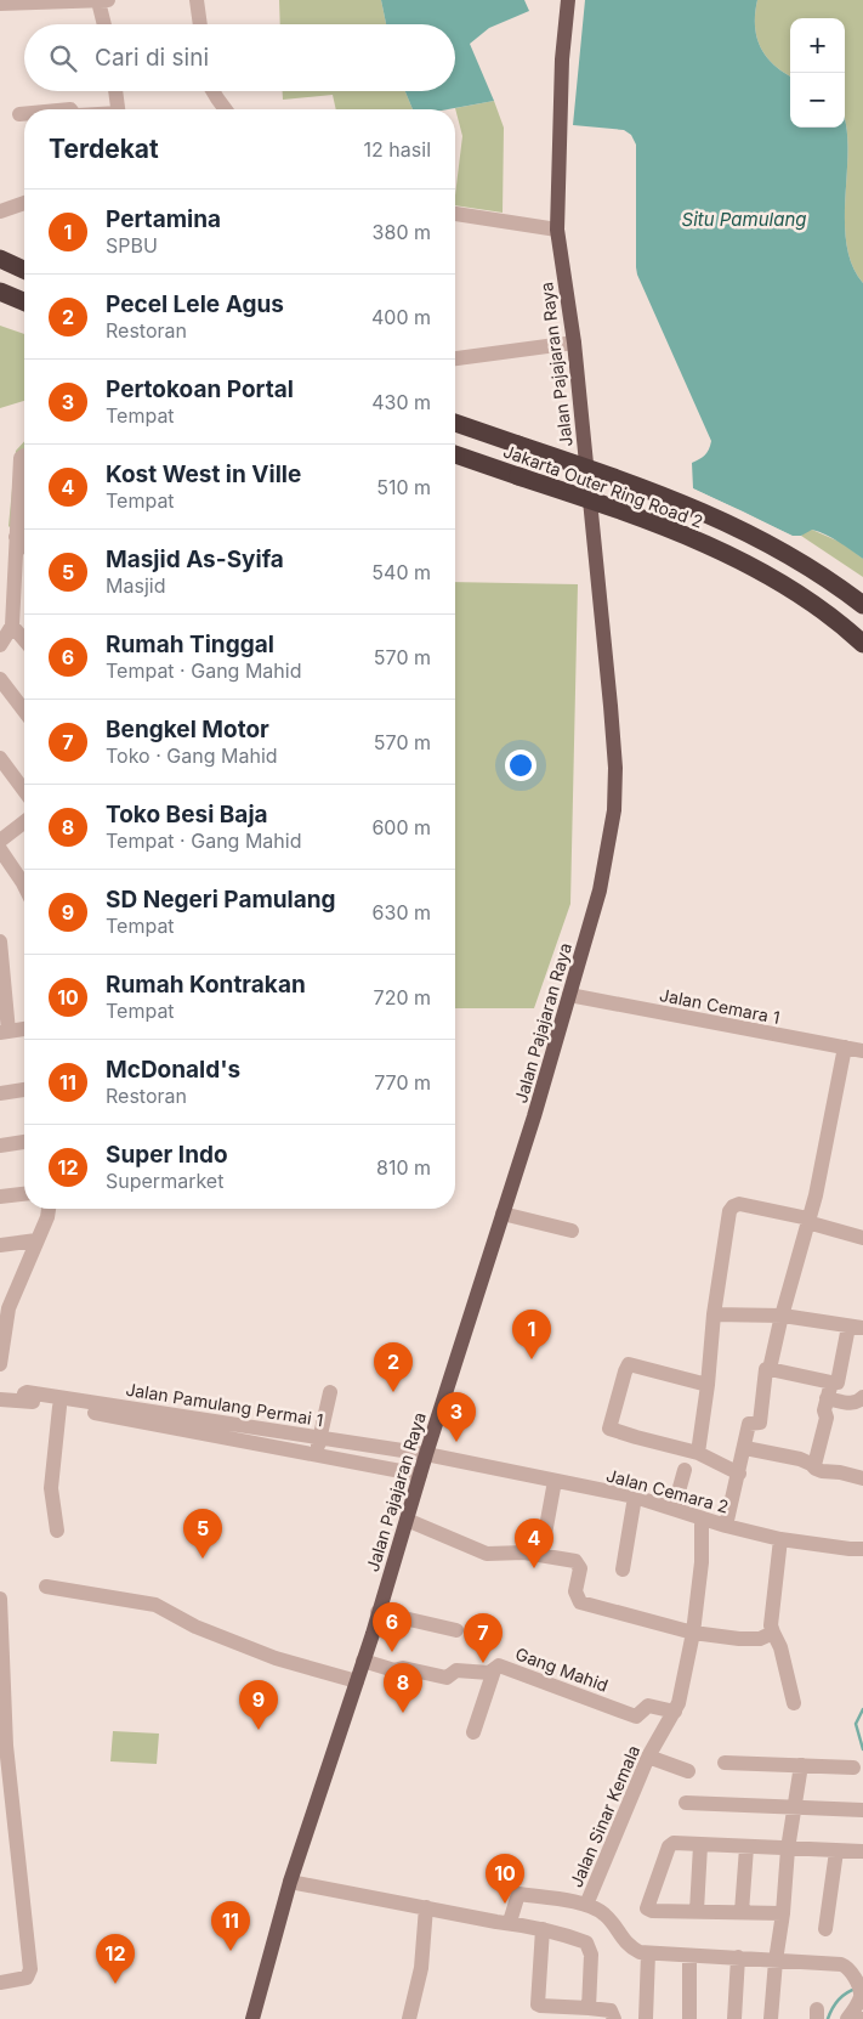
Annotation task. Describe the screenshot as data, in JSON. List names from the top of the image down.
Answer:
{
  "streets": {
    "highway": ["Jakarta Outer Ring Road 2"],
    "main road": ["Jalan Pajajaran Raya"],
    "street": [
      "Jalan Cemara 1",
      "Jalan Pamulang Permai 1",
      "Jalan Cemara 2",
      "Gang Mahid",
      "Jalan Sinar Kemala"
    ]
  },
  "crossings": [
    ["Jalan Pajajaran Raya", "Jalan Cemara 1"],
    ["Jalan Pajajaran Raya", "Jalan Pamulang Permai 1"],
    ["Jalan Pajajaran Raya", "Jalan Cemara 2"],
    ["Jalan Pajajaran Raya", "Gang Mahid"],
    ["Jalan Pamulang Permai 1", "Jalan Cemara 2"],
    ["Jalan Cemara 2", "Jalan Sinar Kemala"],
    ["Gang Mahid", "Jalan Sinar Kemala"]
  ],
  "water": ["Situ Pamulang"],
  "page": {
    "map_buttons": ["+", "−"],
    "search": "Cari di sini",
    "heading": ["Terdekat", "12 hasil"],
    "list": [
      {
        "mark": "1",
        "name": "Pertamina",
        "note": "SPBU",
        "value": "380 m"
      },
      {
        "mark": "2",
        "name": "Pecel Lele Agus",
        "note": "Restoran",
        "value": "400 m"
      },
      {
        "mark": "3",
        "name": "Pertokoan Portal",
        "note": "Tempat",
        "value": "430 m"
      },
      {
        "mark": "4",
        "name": "Kost West in Ville",
        "note": "Tempat",
        "value": "510 m"
      },
      {
        "mark": "5",
        "name": "Masjid As-Syifa",
        "note": "Masjid",
        "value": "540 m"
      },
      {
        "mark": "6",
        "name": "Rumah Tinggal",
        "note": "Tempat · Gang Mahid",
        "value": "570 m"
      },
      {
        "mark": "7",
        "name": "Bengkel Motor",
        "note": "Toko · Gang Mahid",
        "value": "570 m"
      },
      {
        "mark": "8",
        "name": "Toko Besi Baja",
        "note": "Tempat · Gang Mahid",
        "value": "600 m"
      },
      {
        "mark": "9",
        "name": "SD Negeri Pamulang",
        "note": "Tempat",
        "value": "630 m"
      },
      {
        "mark": "10",
        "name": "Rumah Kontrakan",
        "note": "Tempat",
        "value": "720 m"
      },
      {
        "mark": "11",
        "name": "McDonald's",
        "note": "Restoran",
        "value": "770 m"
      },
      {
        "mark": "12",
        "name": "Super Indo",
        "note": "Supermarket",
        "value": "810 m"
      }
    ],
    "pins": [
      "1",
      "2",
      "3",
      "5",
      "4",
      "6",
      "7",
      "8",
      "9",
      "10",
      "11",
      "12"
    ]
  }
}
